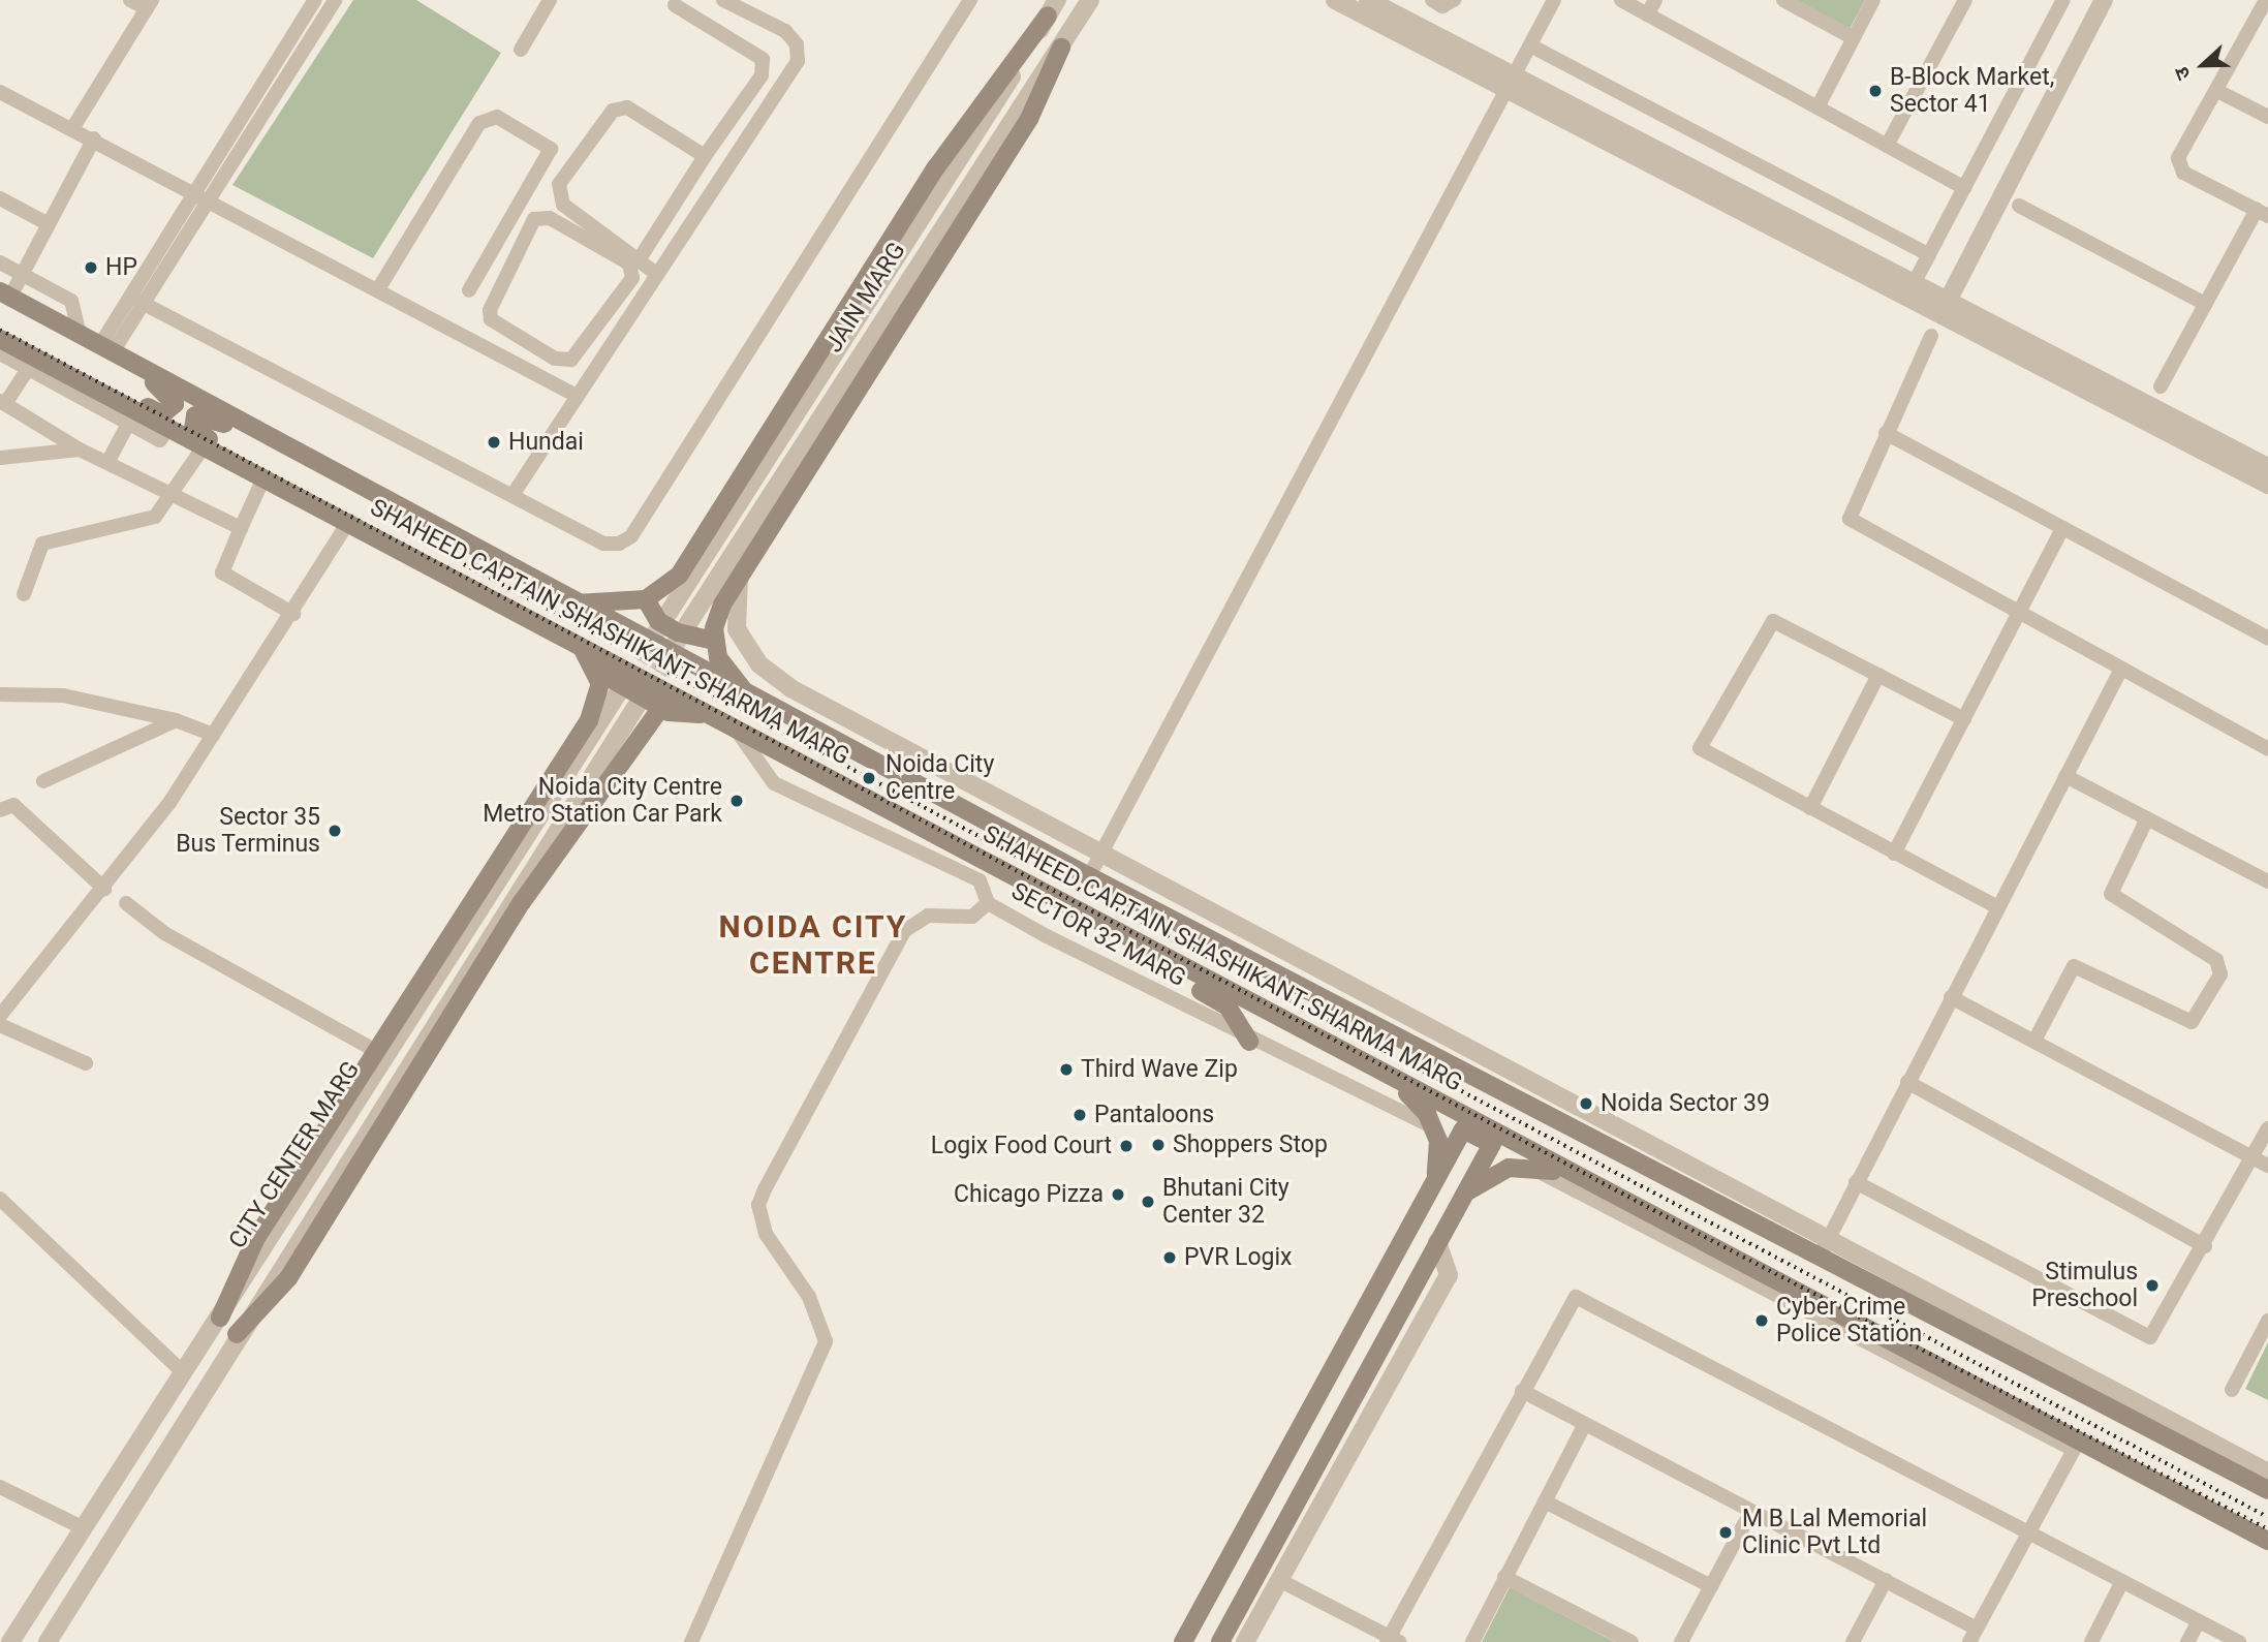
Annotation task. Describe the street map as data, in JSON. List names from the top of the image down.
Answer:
{
  "streets": {
    "main road": ["SHAHEED CAPTAIN SHASHIKANT SHARMA MARG"],
    "street": ["JAIN MARG", "SECTOR 32 MARG", "CITY CENTER MARG"]
  },
  "crossings": [
    ["SHAHEED CAPTAIN SHASHIKANT SHARMA MARG", "SECTOR 32 MARG"]
  ],
  "districts": ["NOIDA CITY CENTRE"],
  "places": [
    "B-Block Market, Sector 41",
    "HP",
    "Hundai",
    "Noida City Centre",
    "Noida City Centre Metro Station Car Park",
    "Sector 35 Bus Terminus",
    "Third Wave Zip",
    "Noida Sector 39",
    "Pantaloons",
    "Shoppers Stop",
    "Logix Food Court",
    "Chicago Pizza",
    "Bhutani City Center 32",
    "PVR Logix",
    "Stimulus Preschool",
    "Cyber Crime Police Station",
    "M B Lal Memorial Clinic Pvt Ltd"
  ],
  "north": "left"
}
